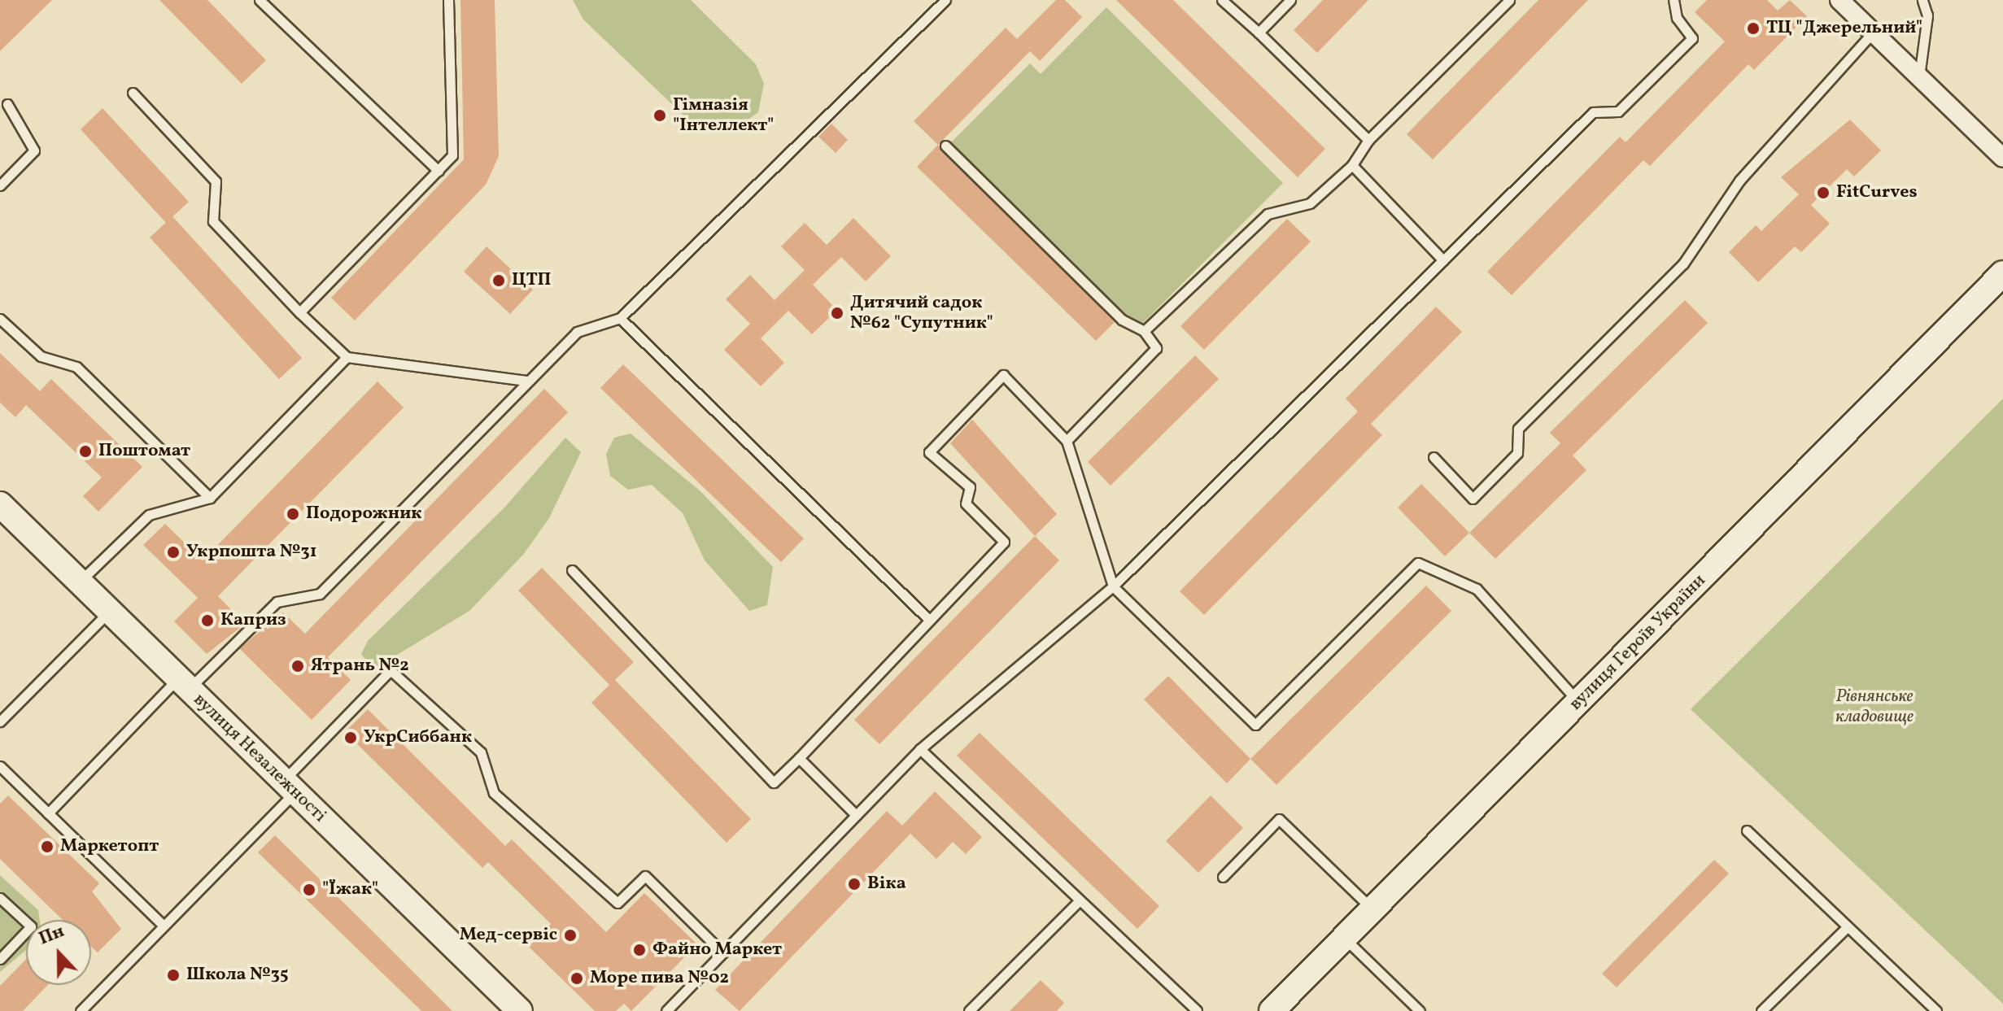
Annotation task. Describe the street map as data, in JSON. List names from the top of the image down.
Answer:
{
  "streets": {
    "main road": ["вулиця Героїв України", "вулиця Незалежності"]
  },
  "parks": ["Рівнянське кладовище"],
  "places": [
    "ТЦ \"Джерельний\"",
    "Гімназія \"Інтеллект\"",
    "FitCurves",
    "ЦТП",
    "Дитячий садок №62 \"Супутник\"",
    "Поштомат",
    "Подорожник",
    "Укрпошта №31",
    "Каприз",
    "Ятрань №2",
    "УкрСиббанк",
    "Маркетопт",
    "Віка",
    "\"Їжак\"",
    "Мед-сервіс",
    "Файно Маркет",
    "Школа №35",
    "Море пива №02"
  ],
  "north": "top"
}
